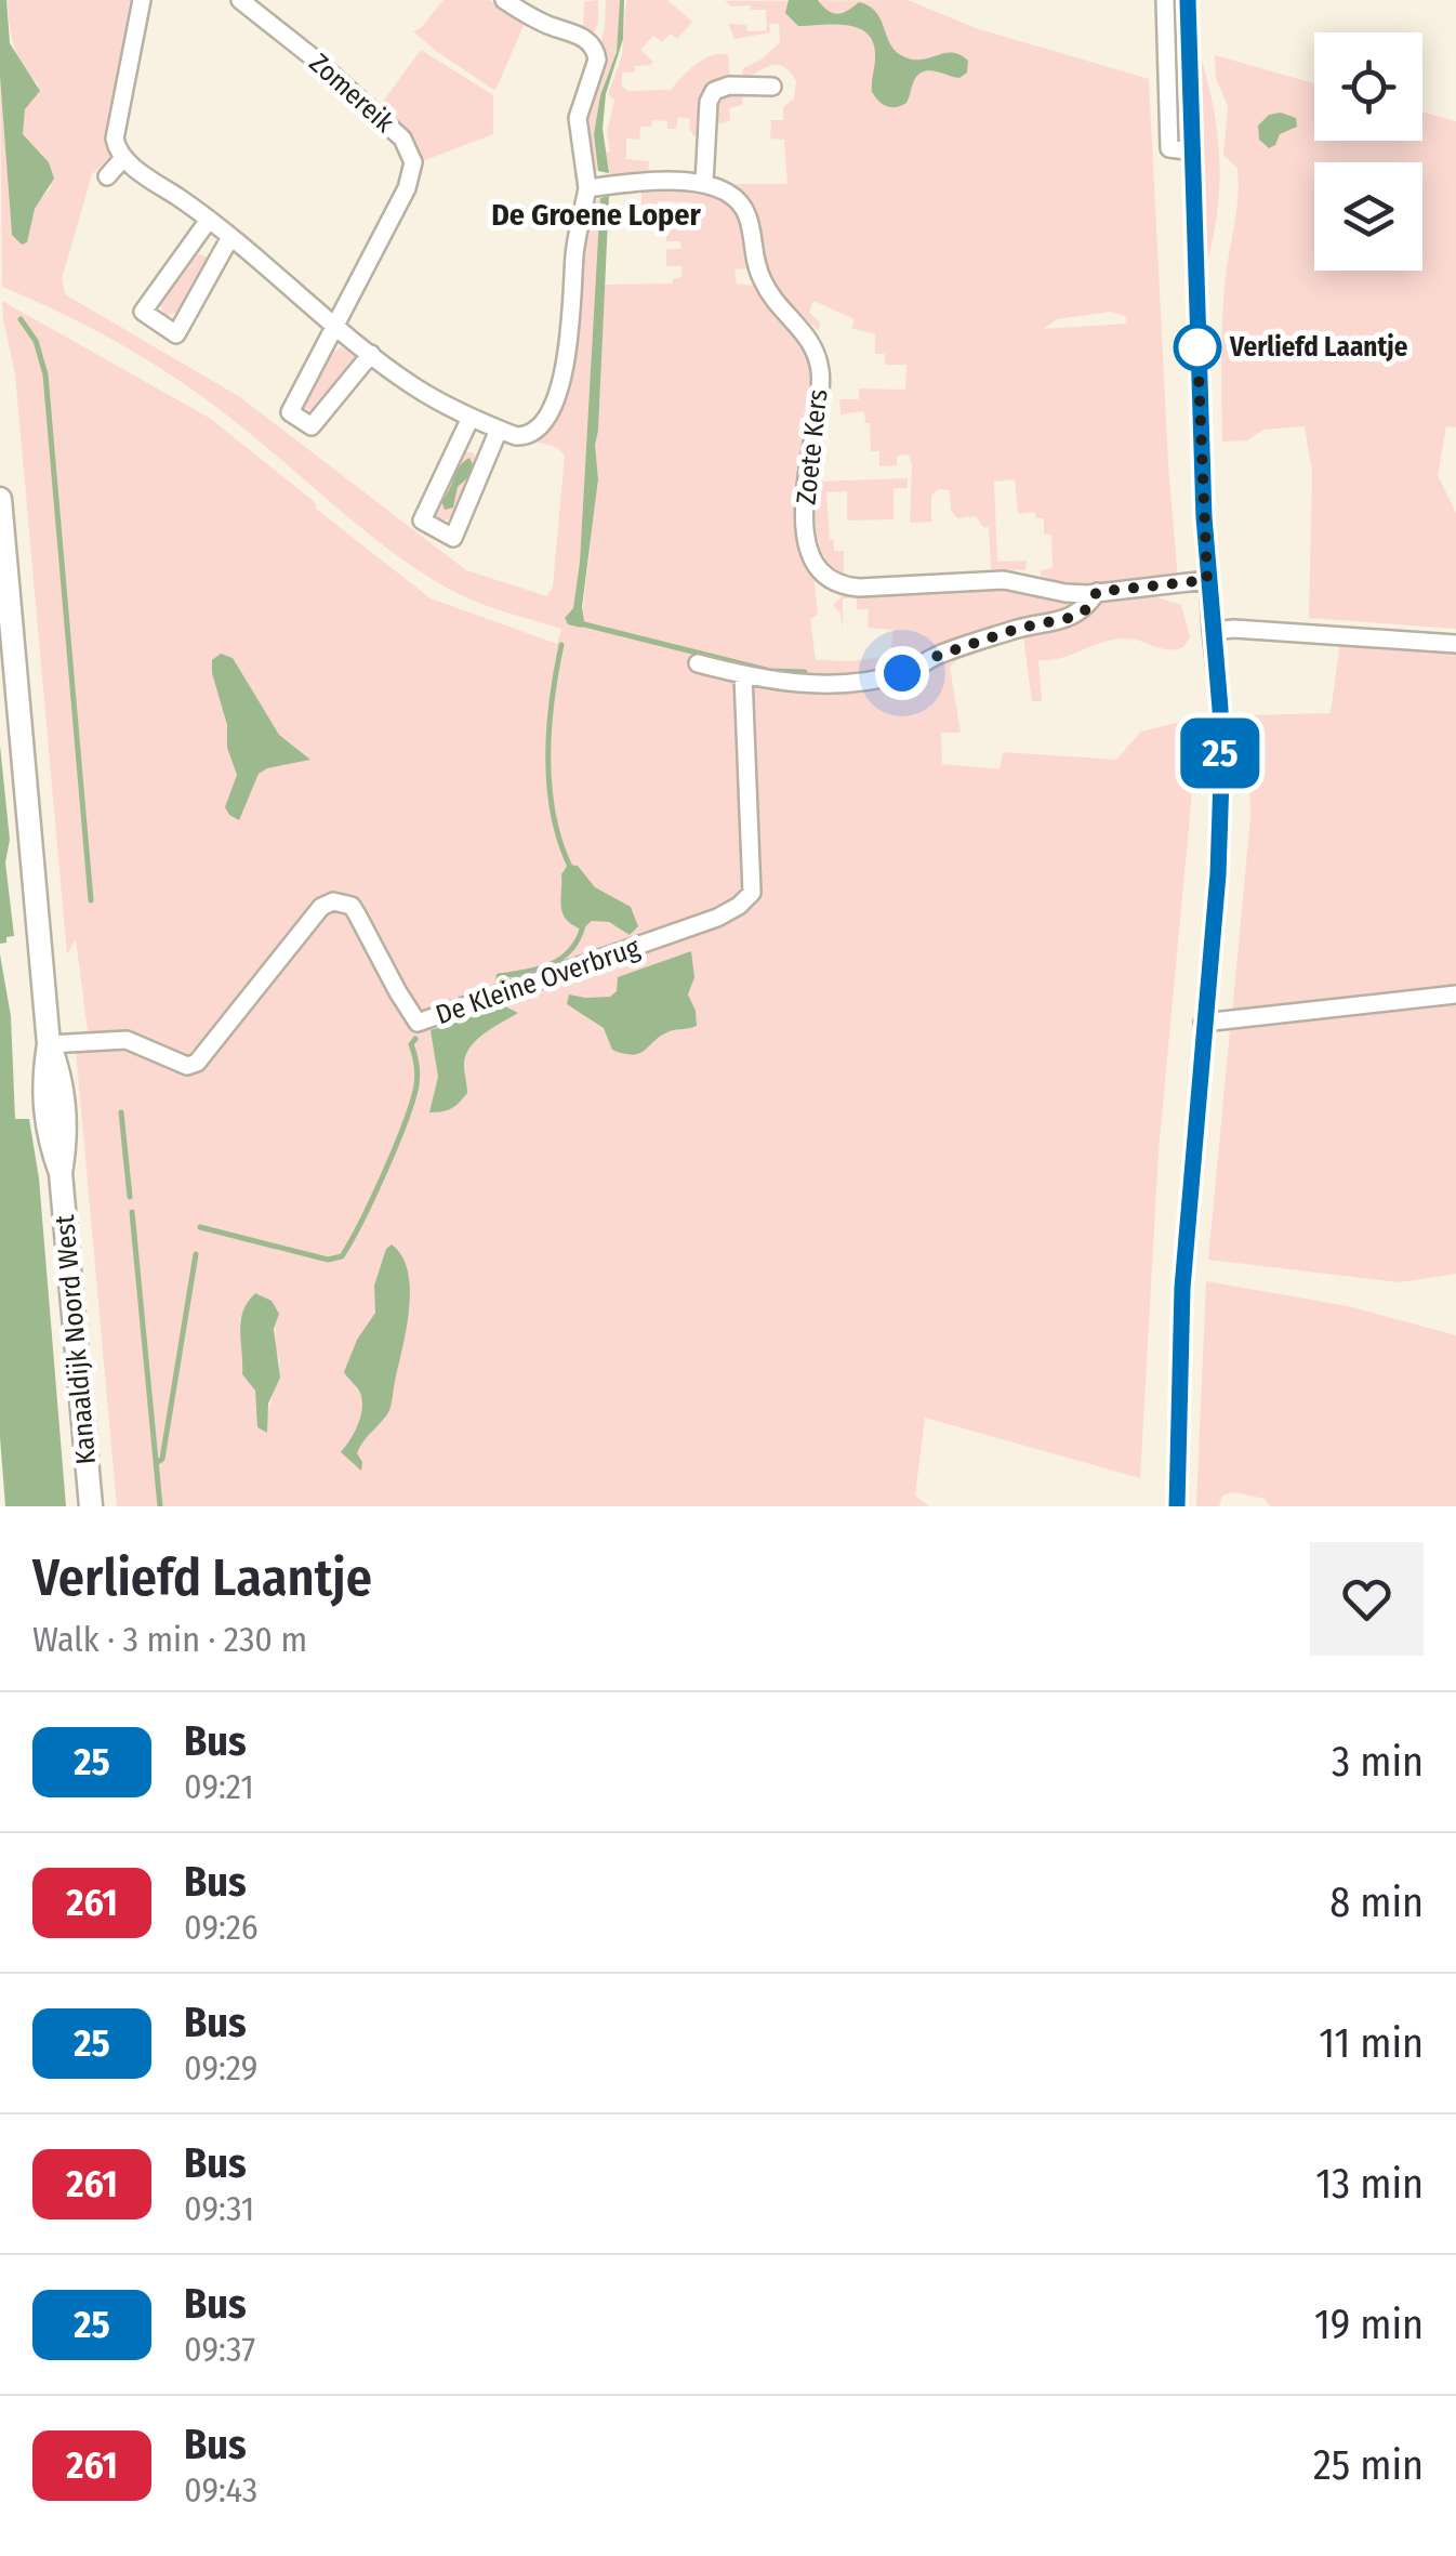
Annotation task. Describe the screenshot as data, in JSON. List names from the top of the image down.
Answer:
{
  "streets": {
    "main road": ["Kanaaldijk Noord West"],
    "street": ["Zomereik", "Zoete Kers", "De Kleine Overbrug"]
  },
  "crossings": [
    ["De Kleine Overbrug", "Kanaaldijk Noord West"]
  ],
  "districts": ["De Groene Loper"],
  "places": ["Verliefd Laantje"],
  "lines": ["bus line 25"],
  "page": {
    "on_map": "25",
    "heading": ["Verliefd Laantje", "Walk · 3 min · 230 m"],
    "list": [
      {
        "mark": "25",
        "name": "Bus",
        "note": "09:21",
        "value": "3 min"
      },
      {
        "mark": "261",
        "name": "Bus",
        "note": "09:26",
        "value": "8 min"
      },
      {
        "mark": "25",
        "name": "Bus",
        "note": "09:29",
        "value": "11 min"
      },
      {
        "mark": "261",
        "name": "Bus",
        "note": "09:31",
        "value": "13 min"
      },
      {
        "mark": "25",
        "name": "Bus",
        "note": "09:37",
        "value": "19 min"
      },
      {
        "mark": "261",
        "name": "Bus",
        "note": "09:43",
        "value": "25 min"
      }
    ]
  }
}
